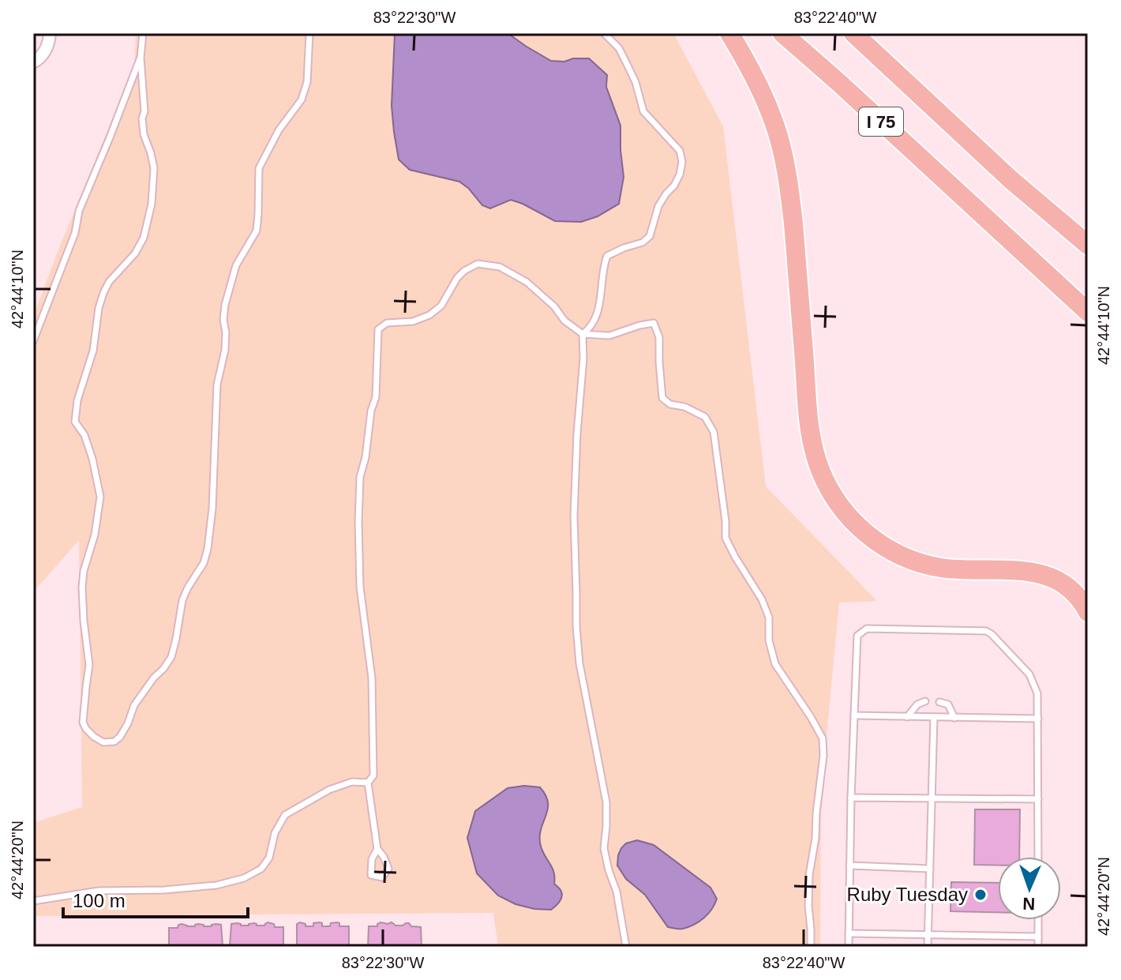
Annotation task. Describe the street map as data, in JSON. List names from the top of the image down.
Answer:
{
  "streets": {
    "highway": ["I 75"]
  },
  "places": ["Ruby Tuesday"],
  "scale_bar": "100 m",
  "north": "bottom",
  "coordinates": [
    "83°22'30\"W",
    "83°22'40\"W",
    "42°44'10\"N",
    "42°44'20\"N"
  ]
}
